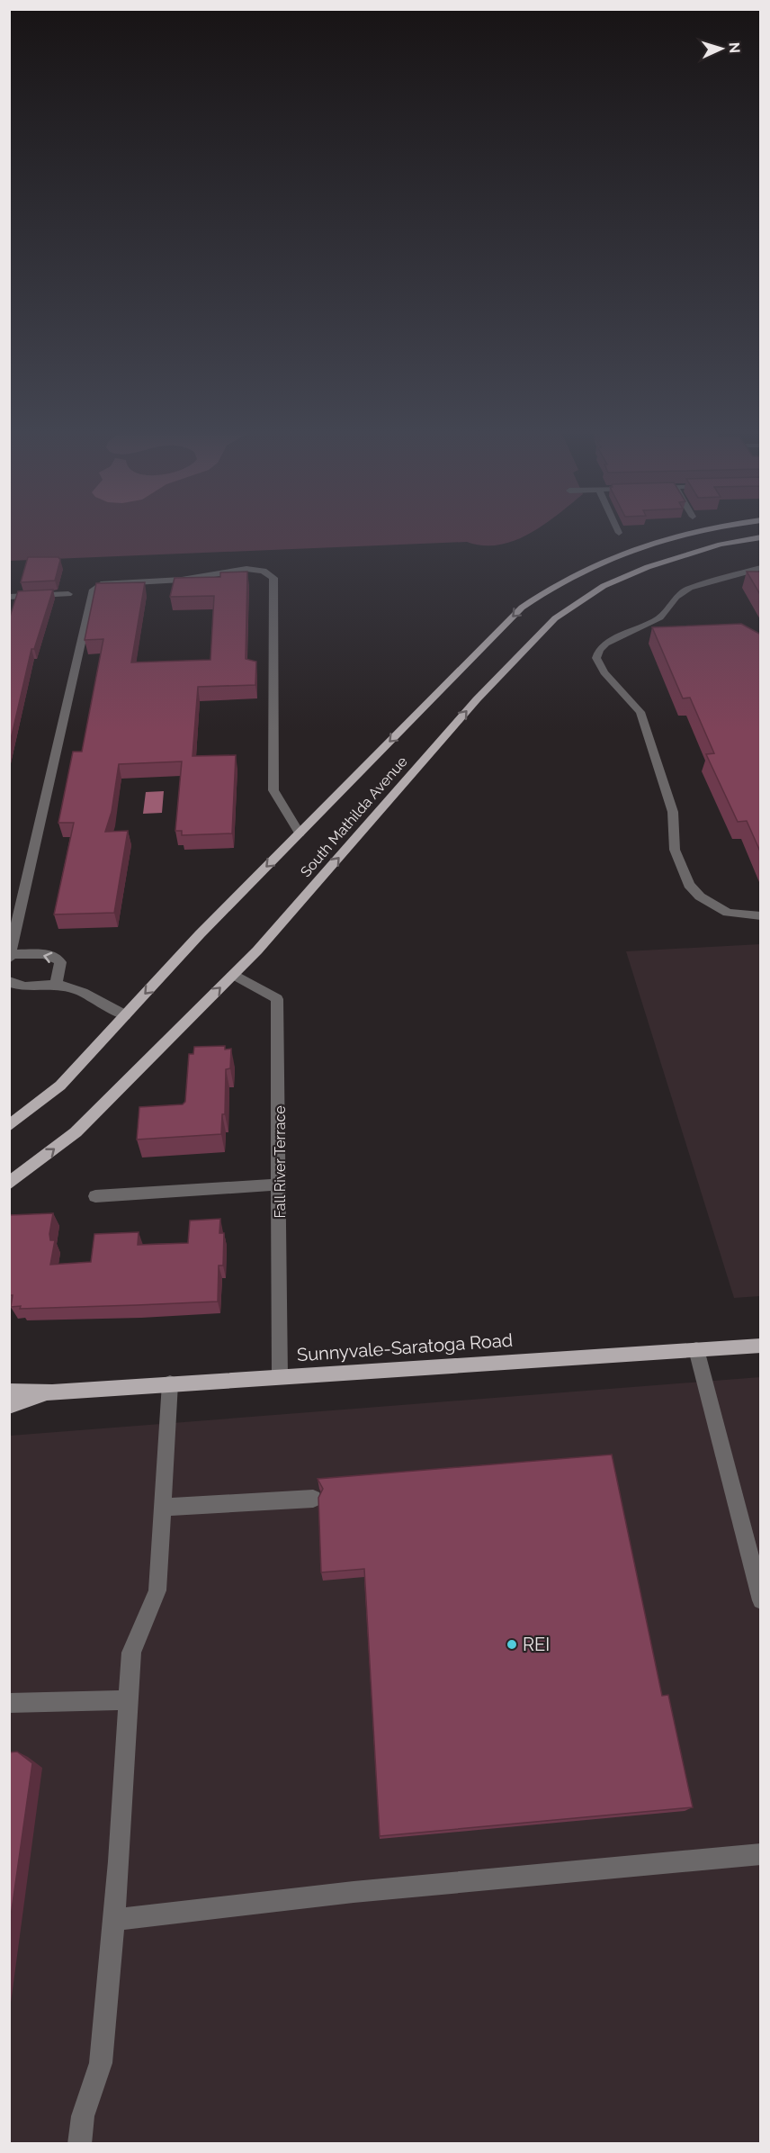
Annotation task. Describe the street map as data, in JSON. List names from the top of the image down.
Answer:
{
  "streets": {
    "main road": ["South Mathilda Avenue", "Sunnyvale-Saratoga Road"],
    "street": ["Fall River Terrace"]
  },
  "crossings": [
    ["South Mathilda Avenue", "Fall River Terrace"],
    ["Fall River Terrace", "Sunnyvale-Saratoga Road"]
  ],
  "places": ["REI"],
  "north": "right"
}
